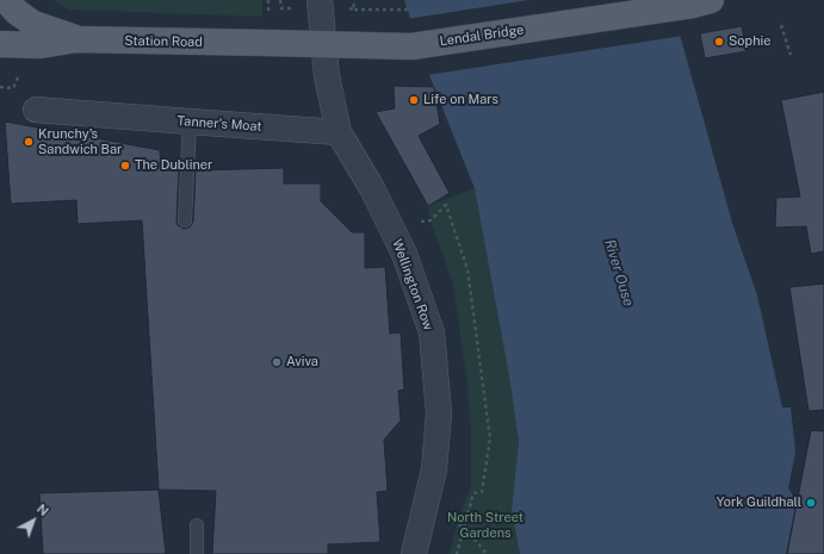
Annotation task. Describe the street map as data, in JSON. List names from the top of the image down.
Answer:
{
  "streets": {
    "main road": ["Lendal Bridge", "Station Road"],
    "street": ["Tanner's Moat", "Wellington Row"]
  },
  "crossings": [
    ["Lendal Bridge", "Station Road"],
    ["Tanner's Moat", "Wellington Row"]
  ],
  "water": ["River Ouse"],
  "parks": ["North Street Gardens"],
  "places": [
    "Sophie",
    "Life on Mars",
    "Krunchy's Sandwich Bar",
    "The Dubliner",
    "Aviva",
    "York Guildhall"
  ],
  "north": "top right"
}
